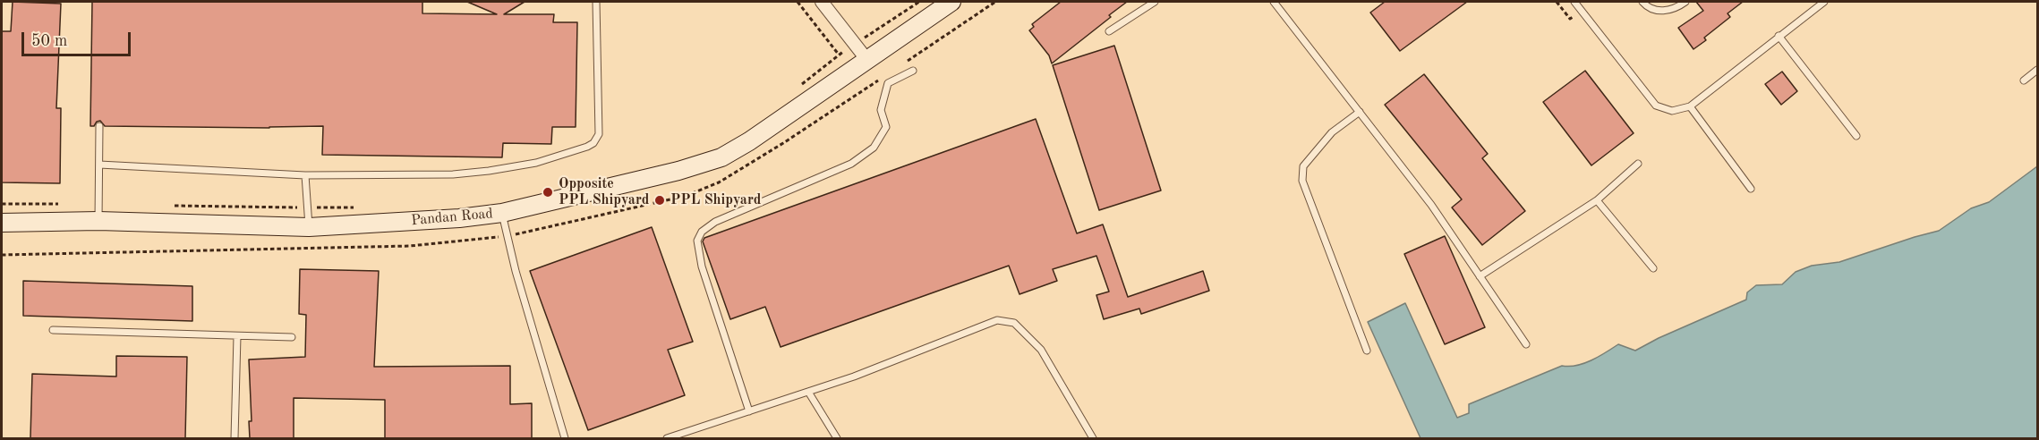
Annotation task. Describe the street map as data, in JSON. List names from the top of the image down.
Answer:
{
  "streets": {
    "street": ["Pandan Road"]
  },
  "places": ["Opposite PPL Shipyard", "PPL Shipyard"],
  "scale_bar": "50 m"
}
